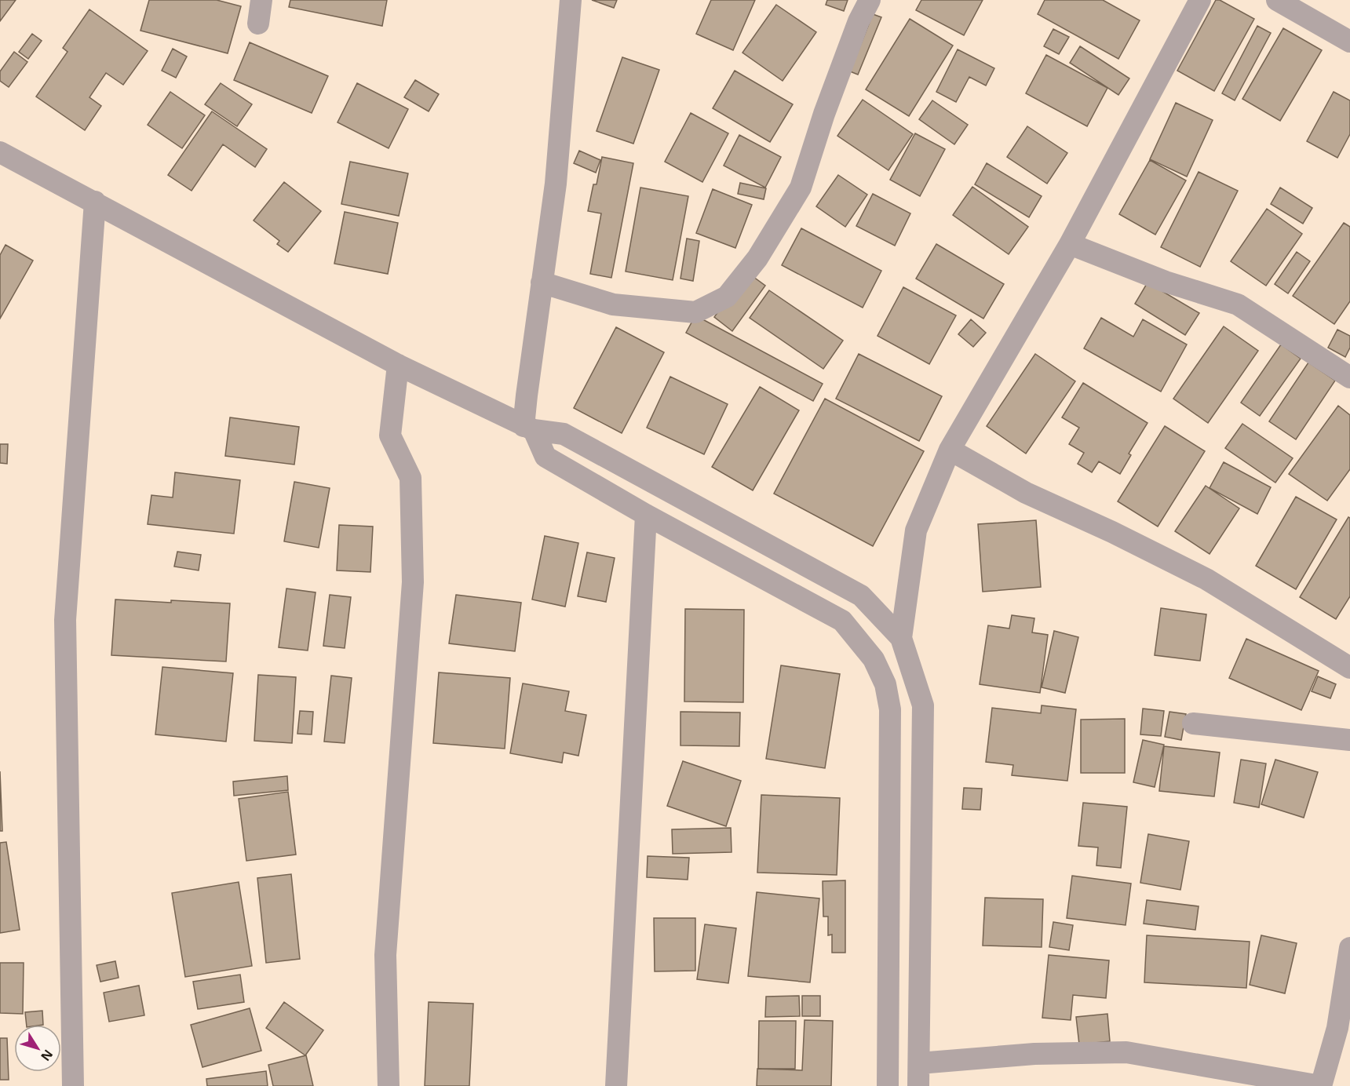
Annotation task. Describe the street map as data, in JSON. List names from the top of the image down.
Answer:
{
  "north": "bottom right"
}
